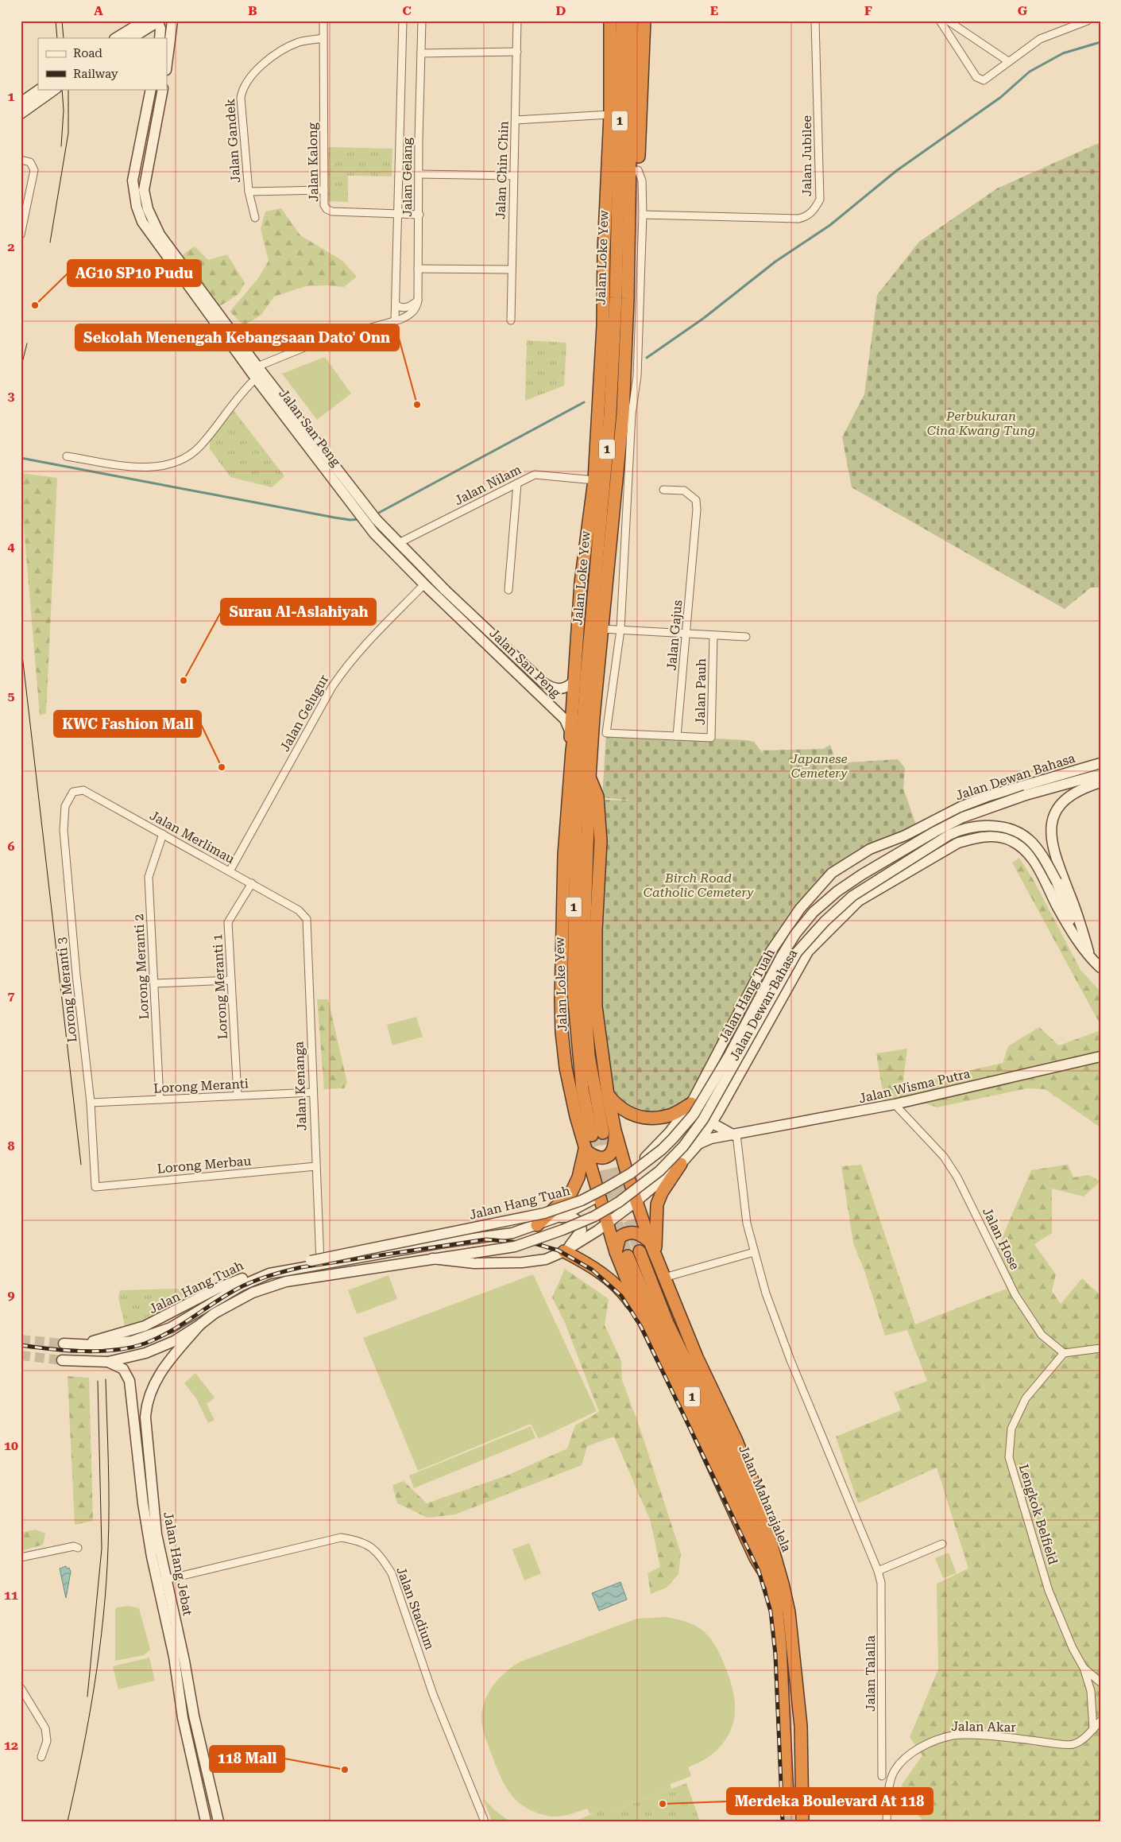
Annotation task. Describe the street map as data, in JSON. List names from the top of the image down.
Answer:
{
  "streets": {
    "highway": ["1", "Jalan Loke Yew", "Jalan Maharajalela"],
    "main road": [
      "Jalan San Peng",
      "Jalan Dewan Bahasa",
      "Jalan Hang Tuah",
      "Jalan Wisma Putra",
      "Jalan Hang Jebat"
    ],
    "street": [
      "Jalan Gandek",
      "Jalan Jubilee",
      "Jalan Kalong",
      "Jalan Chin Chin",
      "Jalan Gelang",
      "Jalan Nilam",
      "Jalan Gajus",
      "Jalan Pauh",
      "Jalan Gelugur",
      "Jalan Merlimau",
      "Lorong Meranti 2",
      "Lorong Meranti 1",
      "Lorong Meranti 3",
      "Lorong Meranti",
      "Jalan Kenanga",
      "Lorong Merbau",
      "Jalan Hose",
      "Lengkok Belfield",
      "Jalan Stadium",
      "Jalan Talalla",
      "Jalan Akar"
    ]
  },
  "crossings": [
    ["Jalan Gandek", "Jalan Kalong"],
    ["Jalan Kalong", "Jalan Gelang"],
    ["Jalan San Peng", "Jalan Nilam"],
    ["Jalan San Peng", "Jalan Gelugur"],
    ["Jalan Gajus", "Jalan Pauh"],
    ["Jalan Gelugur", "Jalan Merlimau"],
    ["Jalan Dewan Bahasa", "Jalan Hang Tuah"],
    ["Jalan Dewan Bahasa", "Jalan Wisma Putra"],
    ["Jalan Merlimau", "Lorong Meranti 2"],
    ["Jalan Merlimau", "Lorong Meranti 1"],
    ["Jalan Merlimau", "Lorong Meranti 3"],
    ["Jalan Merlimau", "Jalan Kenanga"],
    ["Lorong Meranti 2", "Lorong Meranti"],
    ["Lorong Meranti 1", "Lorong Meranti"],
    ["Lorong Meranti 3", "Lorong Meranti"],
    ["Lorong Meranti 3", "Lorong Merbau"],
    ["Jalan Hang Tuah", "Jalan Kenanga"],
    ["Jalan Hang Tuah", "Jalan Hang Jebat"],
    ["Lorong Meranti", "Jalan Kenanga"],
    ["Jalan Kenanga", "Lorong Merbau"],
    ["Jalan Wisma Putra", "Jalan Hose"],
    ["Jalan Wisma Putra", "Jalan Talalla"],
    ["Jalan Hose", "Lengkok Belfield"],
    ["Lengkok Belfield", "Jalan Akar"],
    ["Jalan Hang Jebat", "Jalan Stadium"]
  ],
  "parks": ["Perbukuran Cina Kwang Tung", "Japanese Cemetery", "Birch Road Catholic Cemetery"],
  "places": [
    "AG10 SP10 Pudu",
    "Sekolah Menengah Kebangsaan Dato' Onn",
    "Surau Al-Aslahiyah",
    "KWC Fashion Mall",
    "118 Mall",
    "Merdeka Boulevard At 118"
  ],
  "legend": ["Road", "Railway"],
  "grid": {
    "columns": [
      "A",
      "B",
      "C",
      "D",
      "E",
      "F",
      "G"
    ],
    "rows": [
      "1",
      "2",
      "3",
      "4",
      "5",
      "6",
      "7",
      "8",
      "9",
      "10",
      "11",
      "12"
    ]
  }
}
